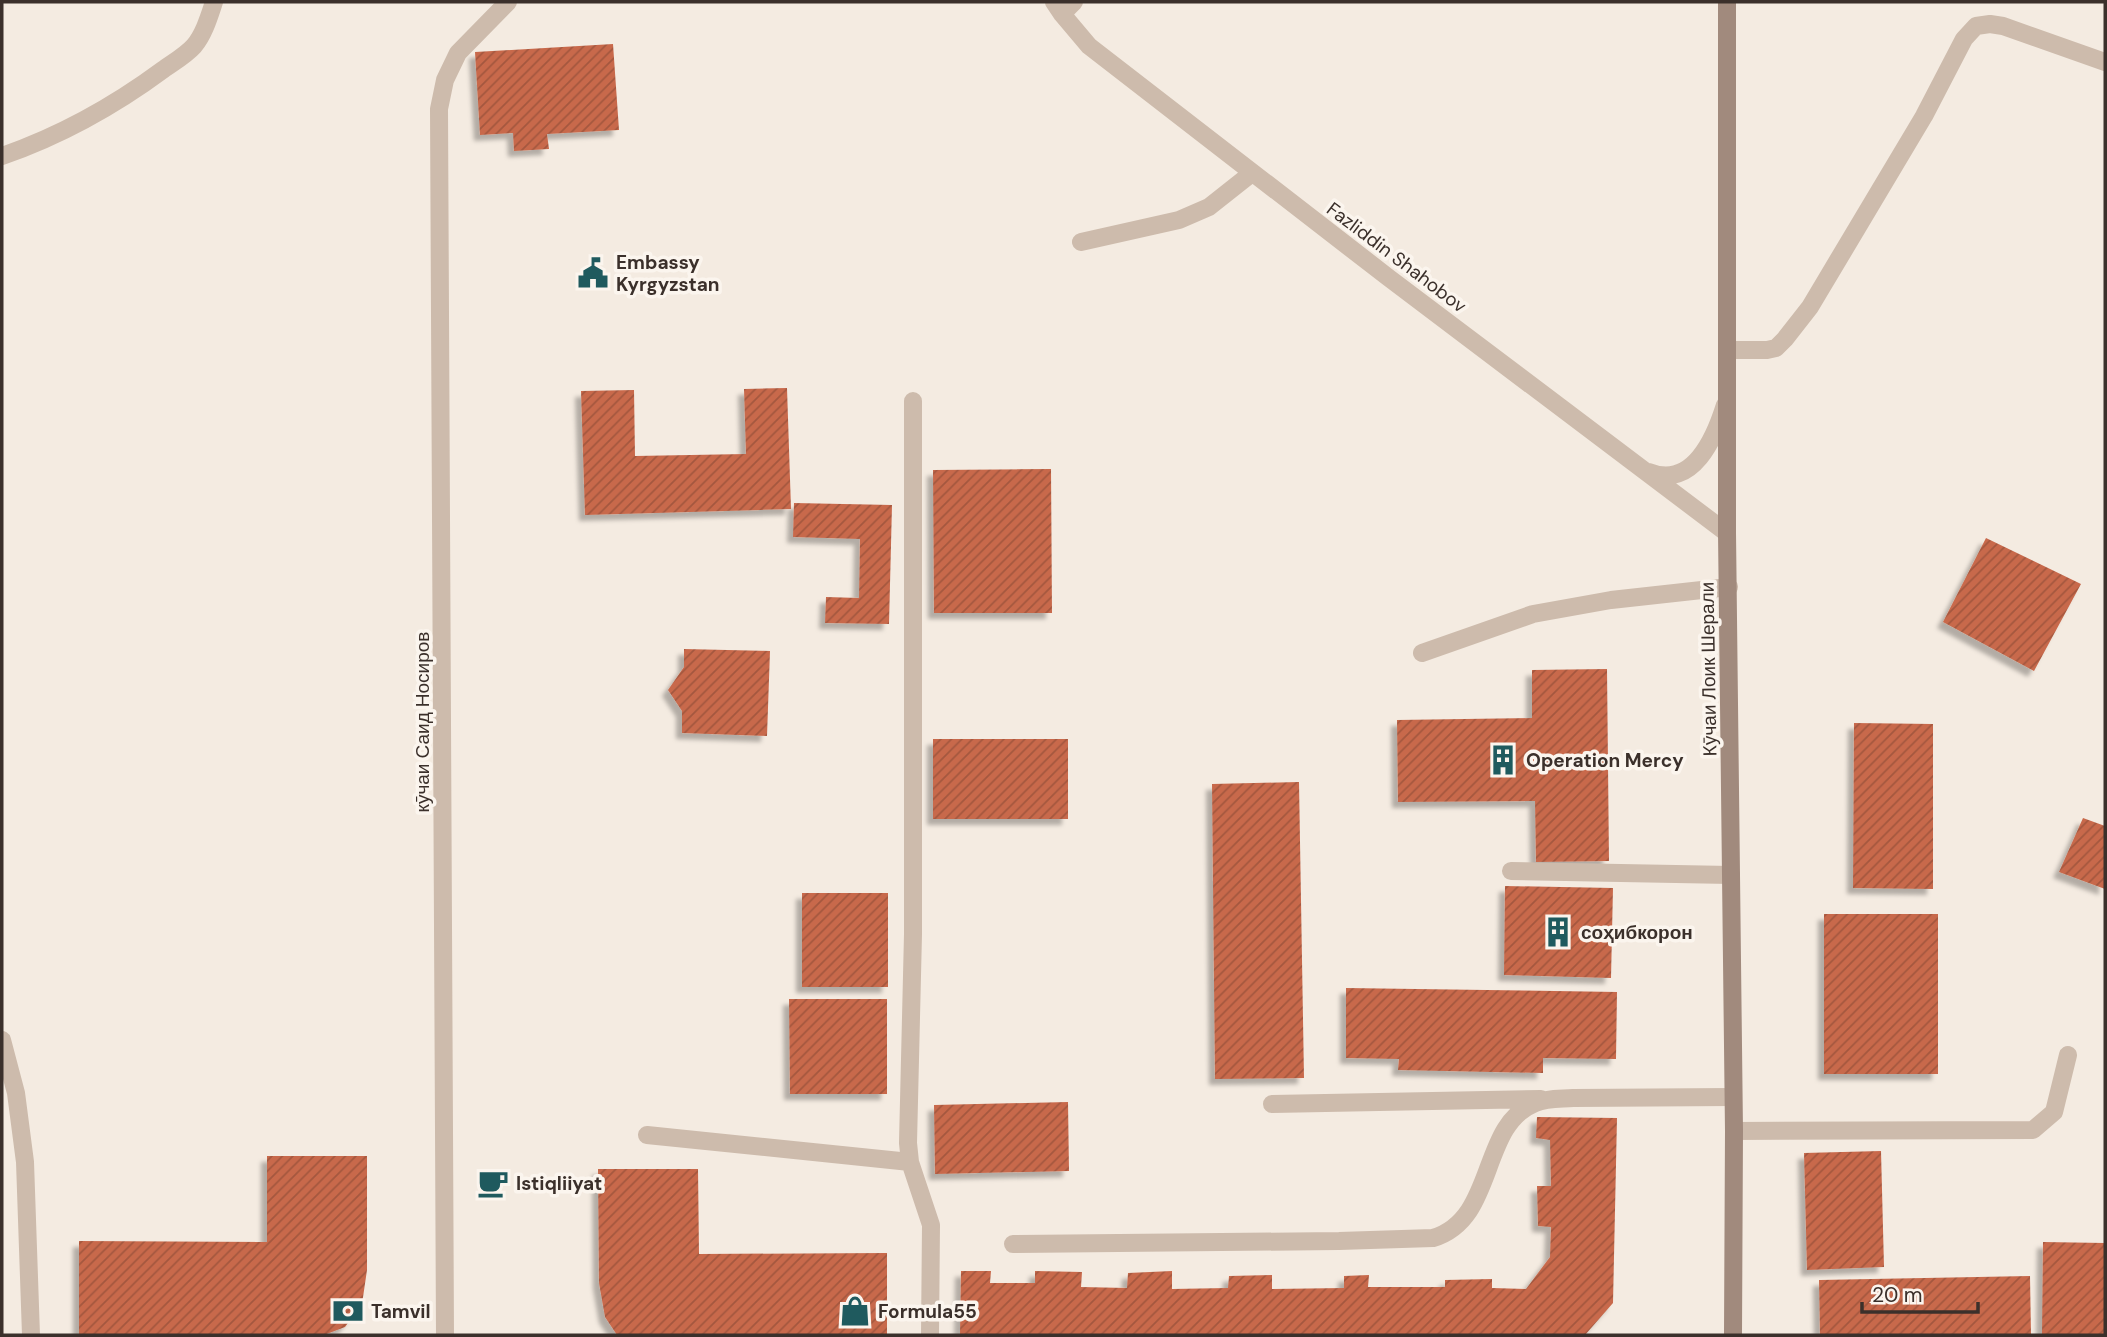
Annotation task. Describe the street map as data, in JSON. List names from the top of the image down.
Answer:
{
  "streets": {
    "main road": ["Кӯчаи Лоик Шерали"],
    "street": ["Fazliddin Shahobov", "кӯчаи Саид Носиров"]
  },
  "crossings": [
    ["Fazliddin Shahobov", "Кӯчаи Лоик Шерали"]
  ],
  "places": {
    "public building": ["Embassy Kyrgyzstan"],
    "building": ["Operation Mercy", "соҳибкорон"],
    "cafe": ["Istiqliiyat"],
    "bank": ["Tamvil"],
    "shop": ["Formula55"]
  },
  "scale_bar": "20 m"
}
